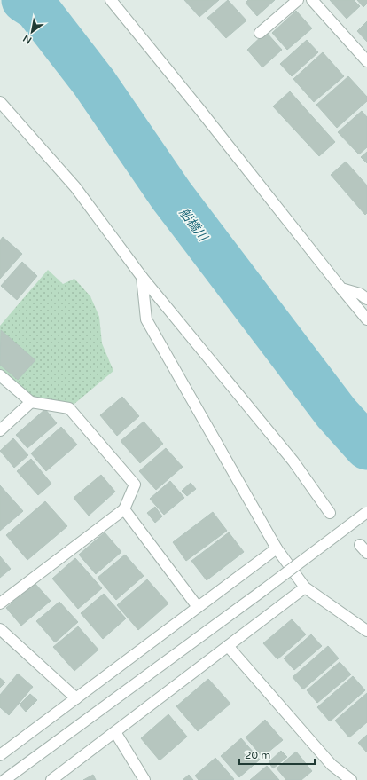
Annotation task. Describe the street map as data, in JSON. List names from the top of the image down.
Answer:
{
  "water": ["船橋川"],
  "scale_bar": "20 m",
  "north": "bottom left"
}
